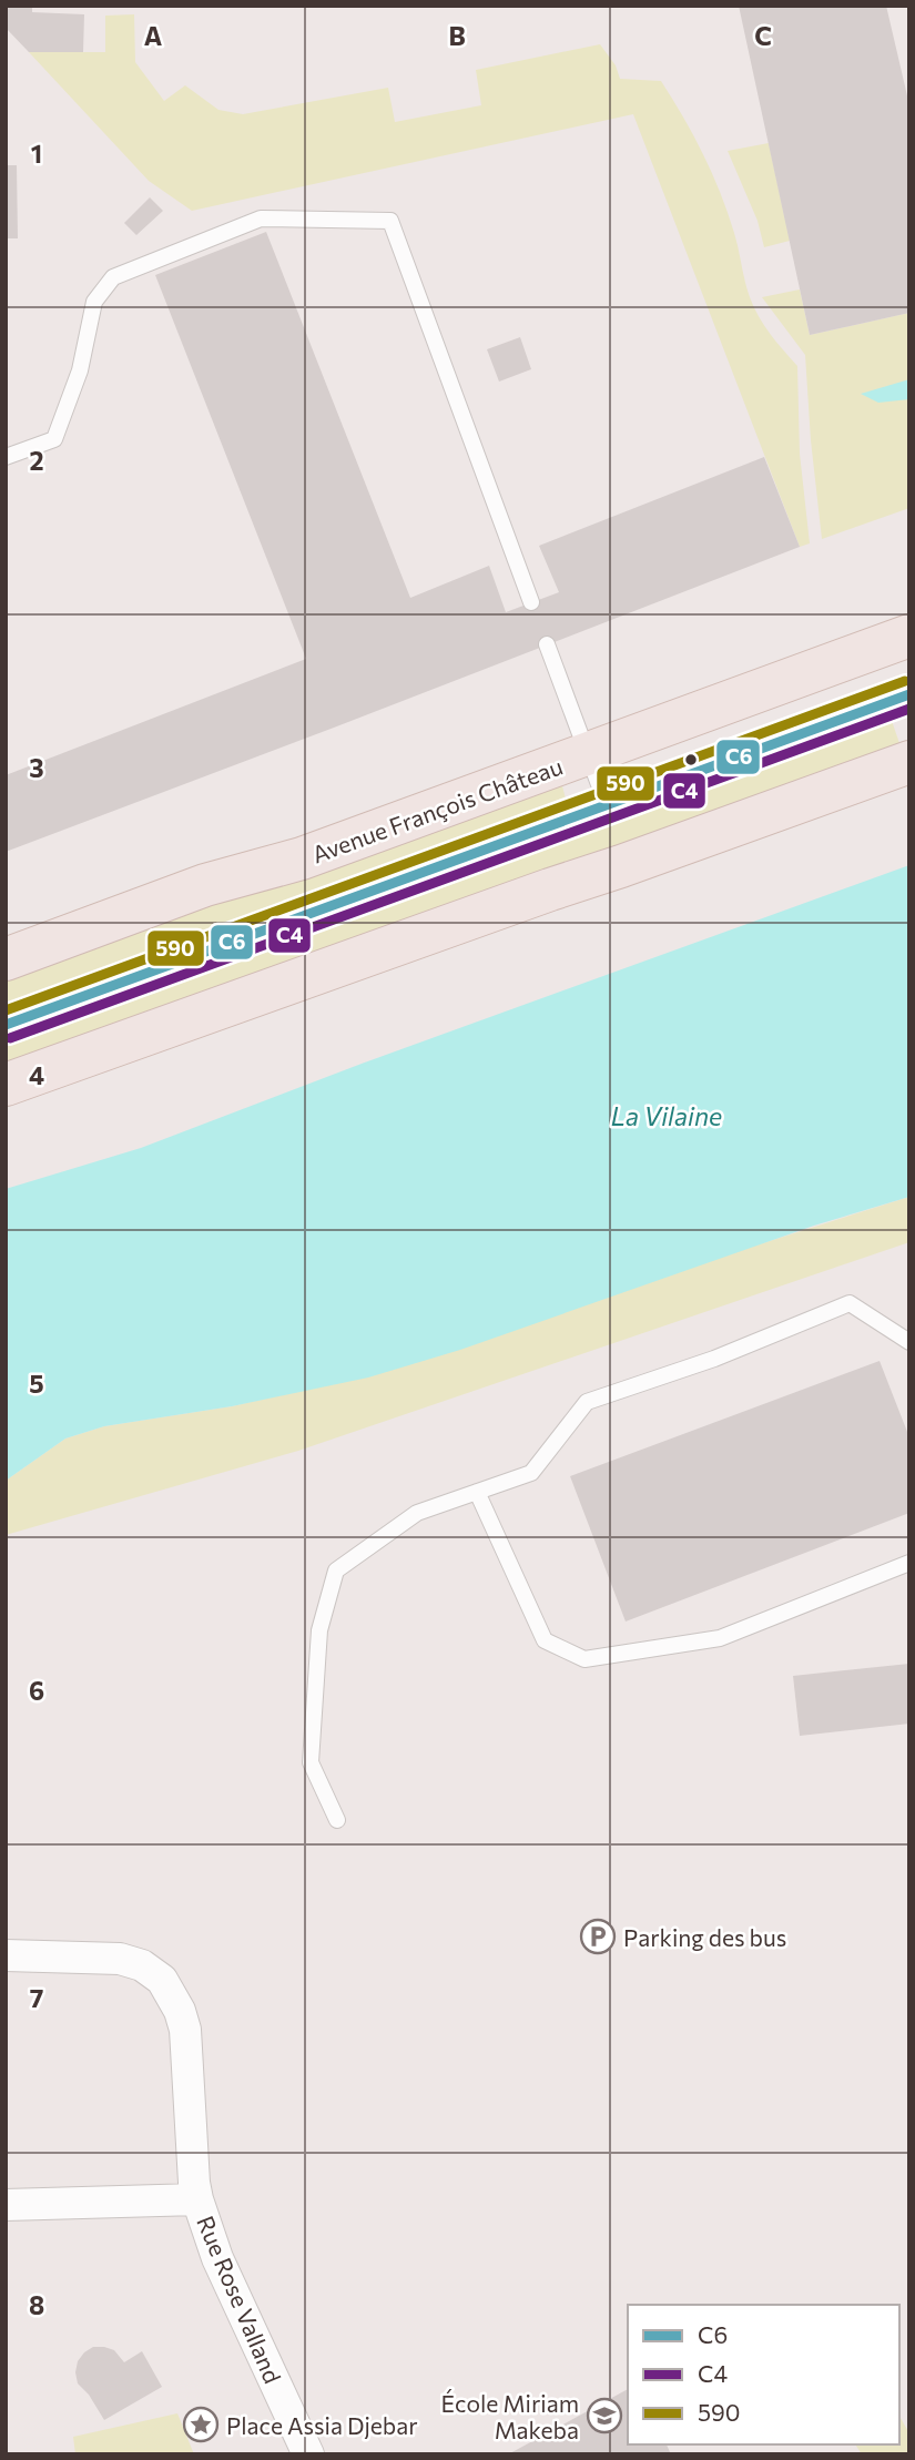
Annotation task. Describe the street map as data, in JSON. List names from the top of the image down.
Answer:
{
  "streets": {
    "main road": ["Avenue François Château"],
    "street": ["Rue Rose Valland"]
  },
  "water": ["La Vilaine"],
  "places": {
    "parking": ["Parking des bus"],
    "school or university": ["École Miriam Makeba"],
    "place": ["Place Assia Djebar"]
  },
  "lines": ["transit line 590", "transit line C6", "transit line C4"],
  "legend": ["C6", "C4", "590"],
  "grid": {
    "columns": ["A", "B", "C"],
    "rows": [
      "1",
      "2",
      "3",
      "4",
      "5",
      "6",
      "7",
      "8"
    ]
  }
}
